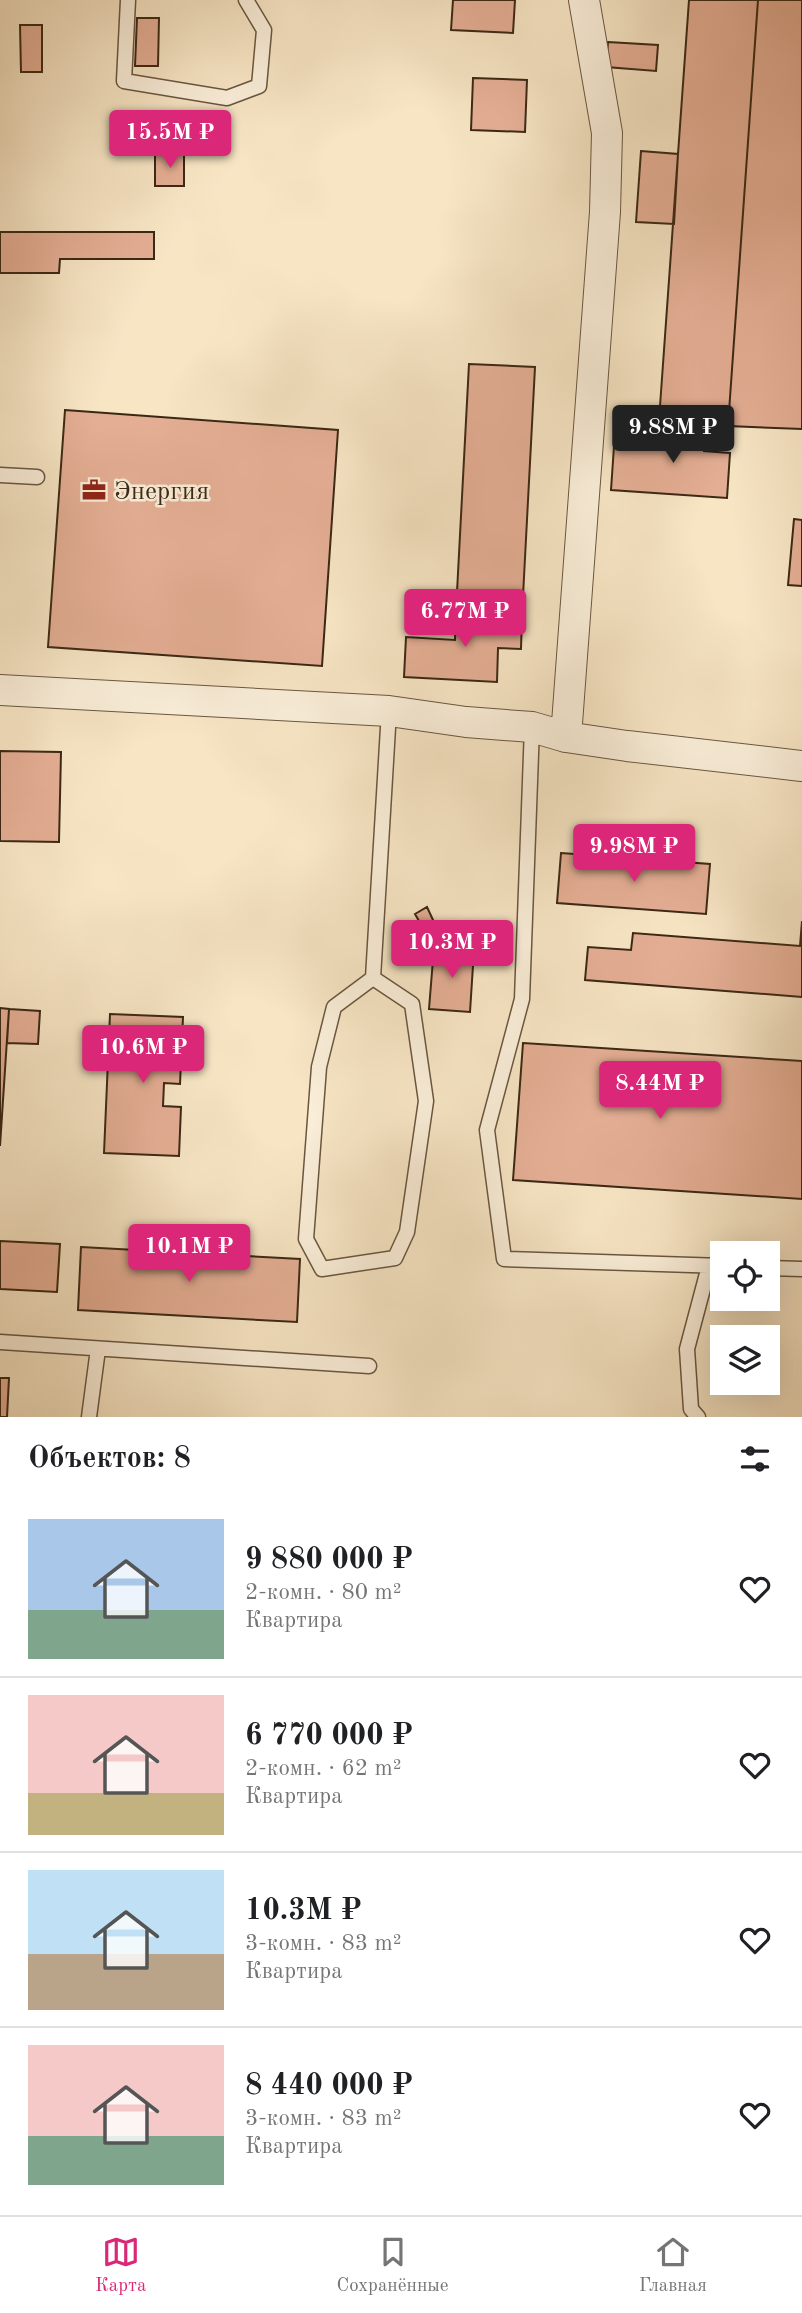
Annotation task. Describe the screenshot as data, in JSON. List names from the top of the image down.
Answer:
{
  "places": {
    "office": ["Энергия"]
  },
  "page": {
    "price": [
      "15.5M ₽",
      "9.88M ₽",
      "6.77M ₽",
      "9.98M ₽",
      "10.3M ₽",
      "10.6M ₽",
      "8.44M ₽",
      "10.1M ₽"
    ],
    "heading": "Объектов: 8",
    "list": [
      {
        "name": "9 880 000 ₽",
        "note": "2-комн. · 80 m² · Квартира"
      },
      {
        "name": "6 770 000 ₽",
        "note": "2-комн. · 62 m² · Квартира"
      },
      {
        "name": "10.3M ₽",
        "note": "3-комн. · 83 m² · Квартира"
      },
      {
        "name": "8 440 000 ₽",
        "note": "3-комн. · 83 m² · Квартира"
      }
    ],
    "tabs": ["Карта", "Сохранённые", "Главная"]
  }
}
